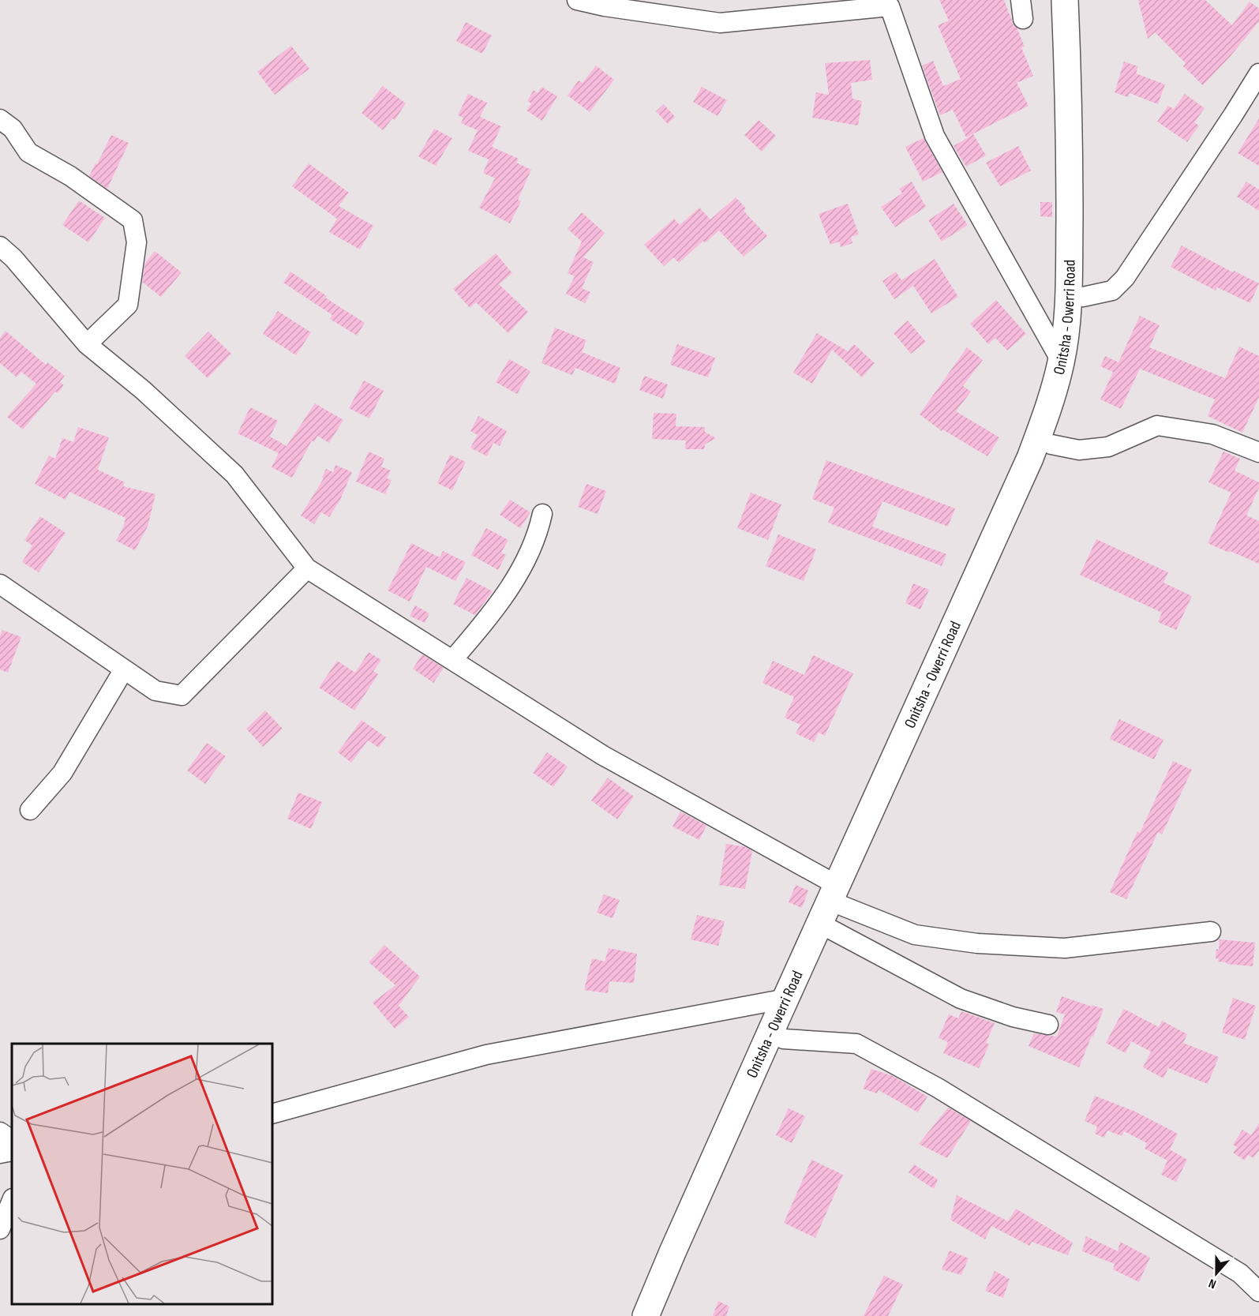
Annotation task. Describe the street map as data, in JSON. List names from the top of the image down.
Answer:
{
  "streets": {
    "highway": ["Onitsha - Owerri Road"]
  },
  "north": "bottom"
}
